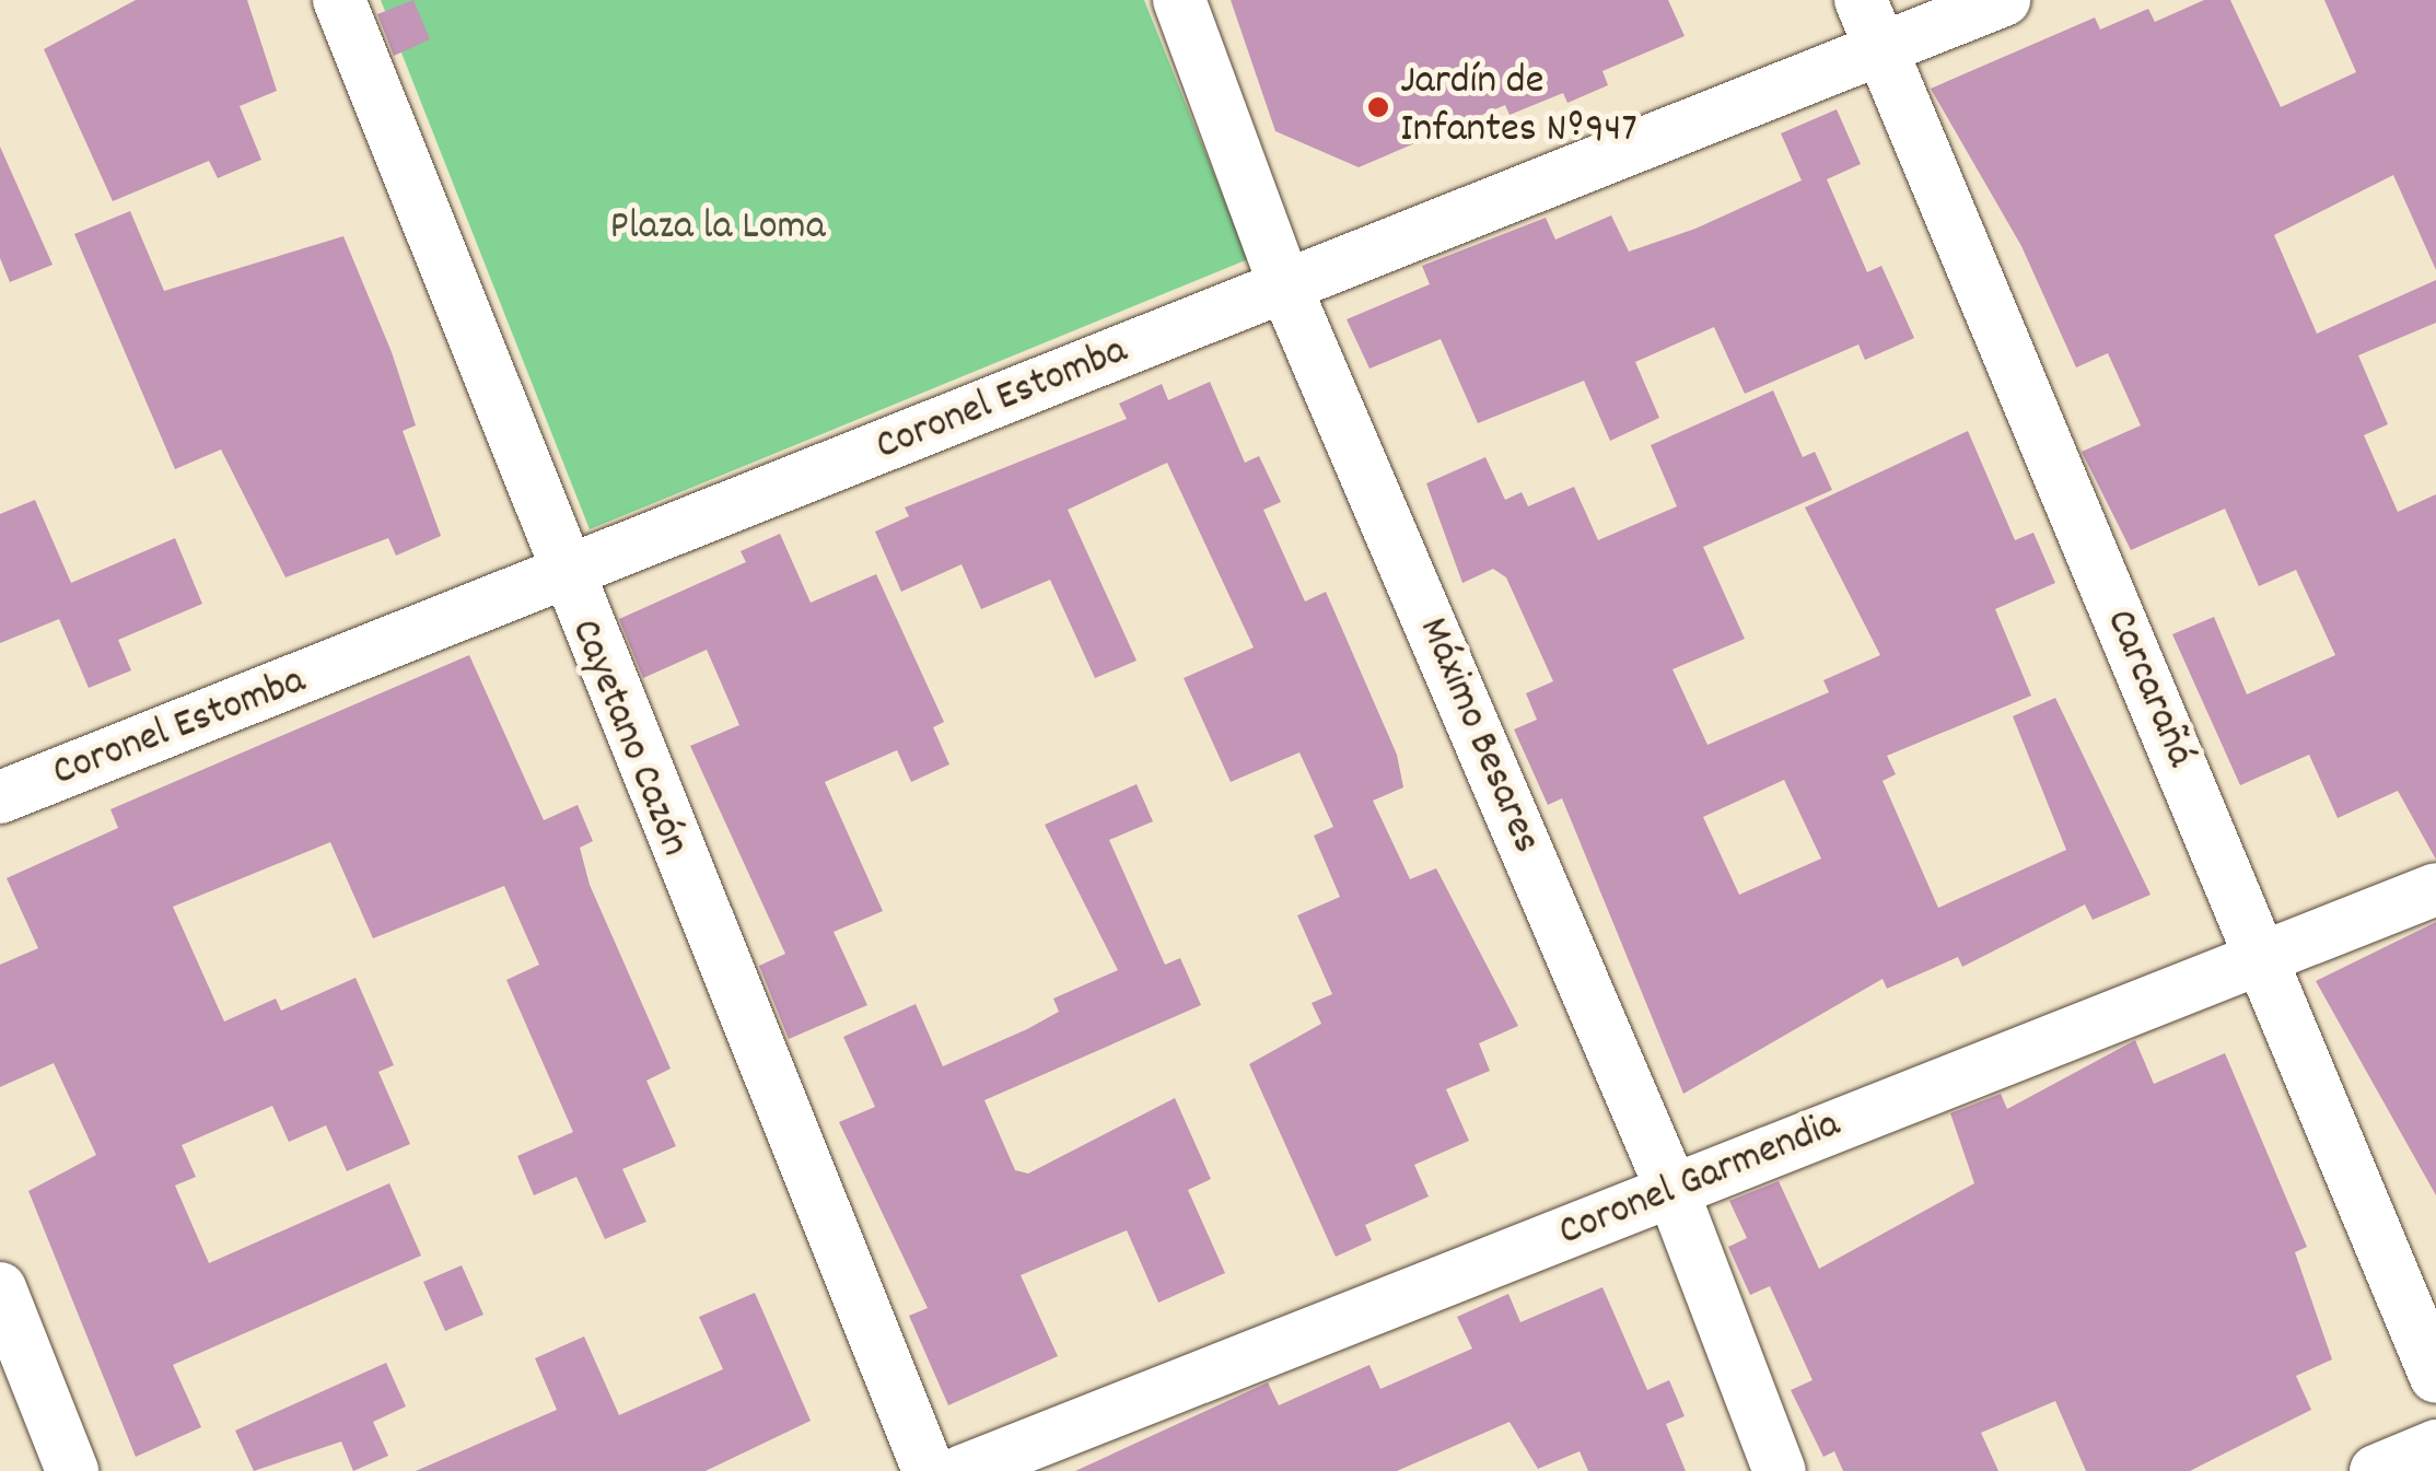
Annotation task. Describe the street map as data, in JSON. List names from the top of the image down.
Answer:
{
  "streets": {
    "street": [
      "Coronel Estomba",
      "Carcarañá",
      "Máximo Besares",
      "Cayetano Cazón",
      "Coronel Garmendia"
    ]
  },
  "crossings": [
    ["Coronel Estomba", "Carcarañá"],
    ["Coronel Estomba", "Máximo Besares"],
    ["Coronel Estomba", "Cayetano Cazón"],
    ["Carcarañá", "Coronel Garmendia"],
    ["Máximo Besares", "Coronel Garmendia"]
  ],
  "parks": ["Plaza la Loma"],
  "places": ["Jardín de Infantes Nº947"]
}
